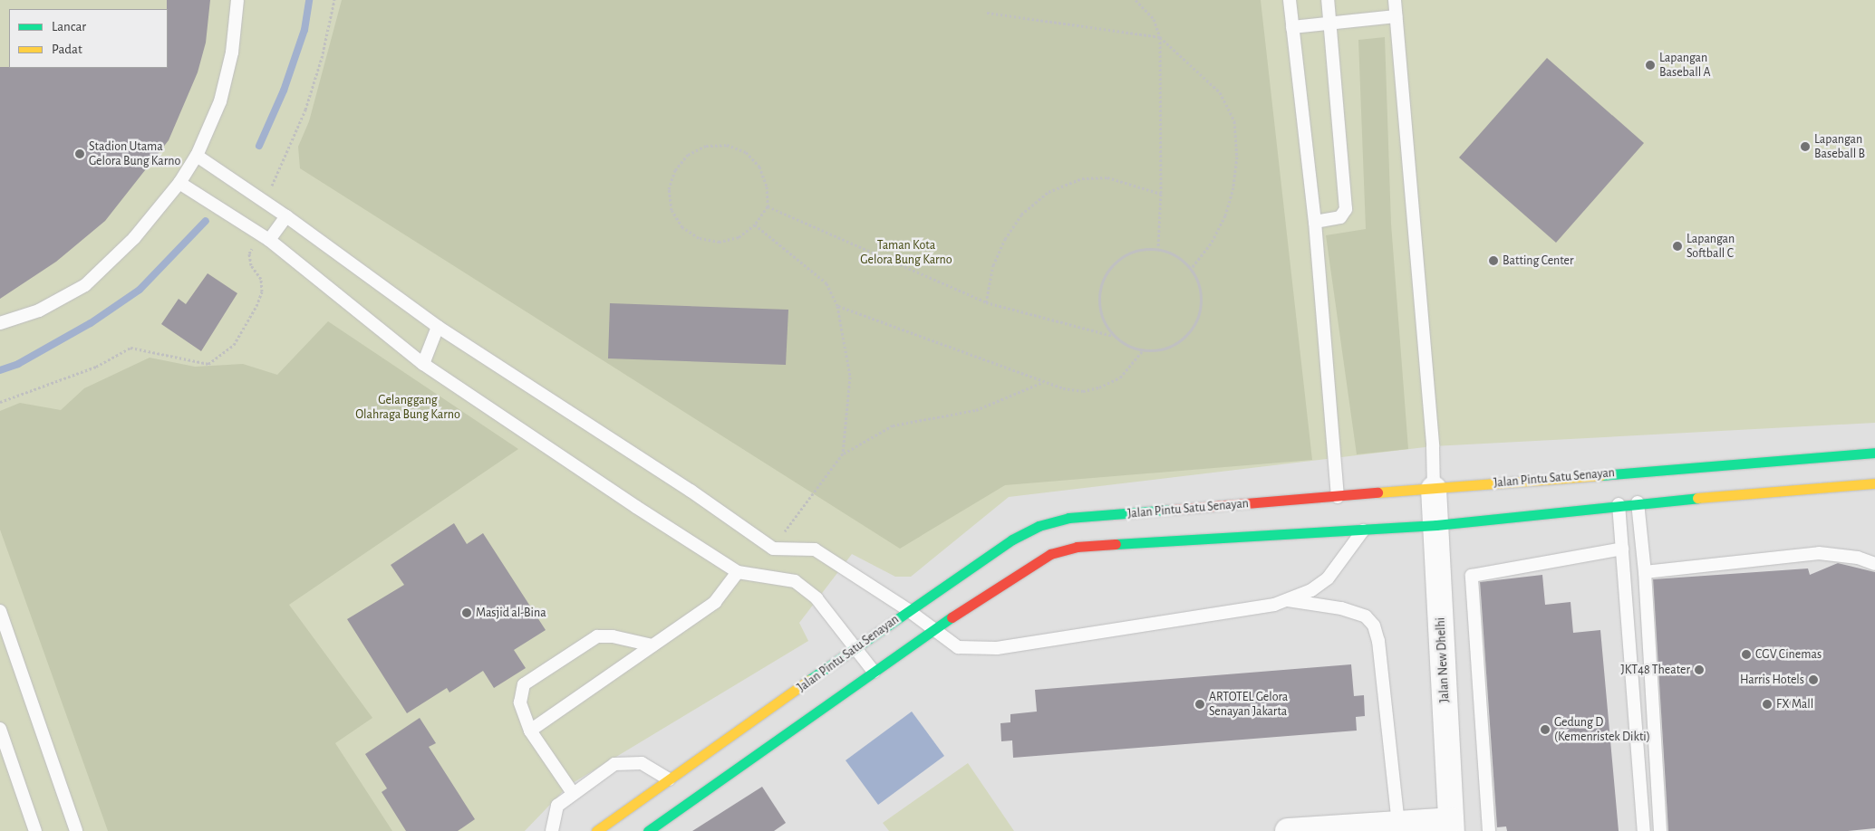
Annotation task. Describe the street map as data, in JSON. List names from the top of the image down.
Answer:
{
  "streets": {
    "main road": ["Jalan Pintu Satu Senayan"],
    "street": ["Jalan New Dhelhi"]
  },
  "crossings": [
    ["Jalan Pintu Satu Senayan", "Jalan New Dhelhi"]
  ],
  "parks": ["Taman Kota Gelora Bung Karno", "Gelanggang Olahraga Bung Karno"],
  "places": [
    "Lapangan Baseball A",
    "Lapangan Baseball B",
    "Stadion Utama Gelora Bung Karno",
    "Lapangan Softball C",
    "Batting Center",
    "Masjid al-Bina",
    "CGV Cinemas",
    "JKT48 Theater",
    "Harris Hotels",
    "ARTOTEL Gelora Senayan Jakarta",
    "FX Mall",
    "Gedung D (Kemenristek Dikti)"
  ],
  "legend": ["Lancar", "Padat"]
}
